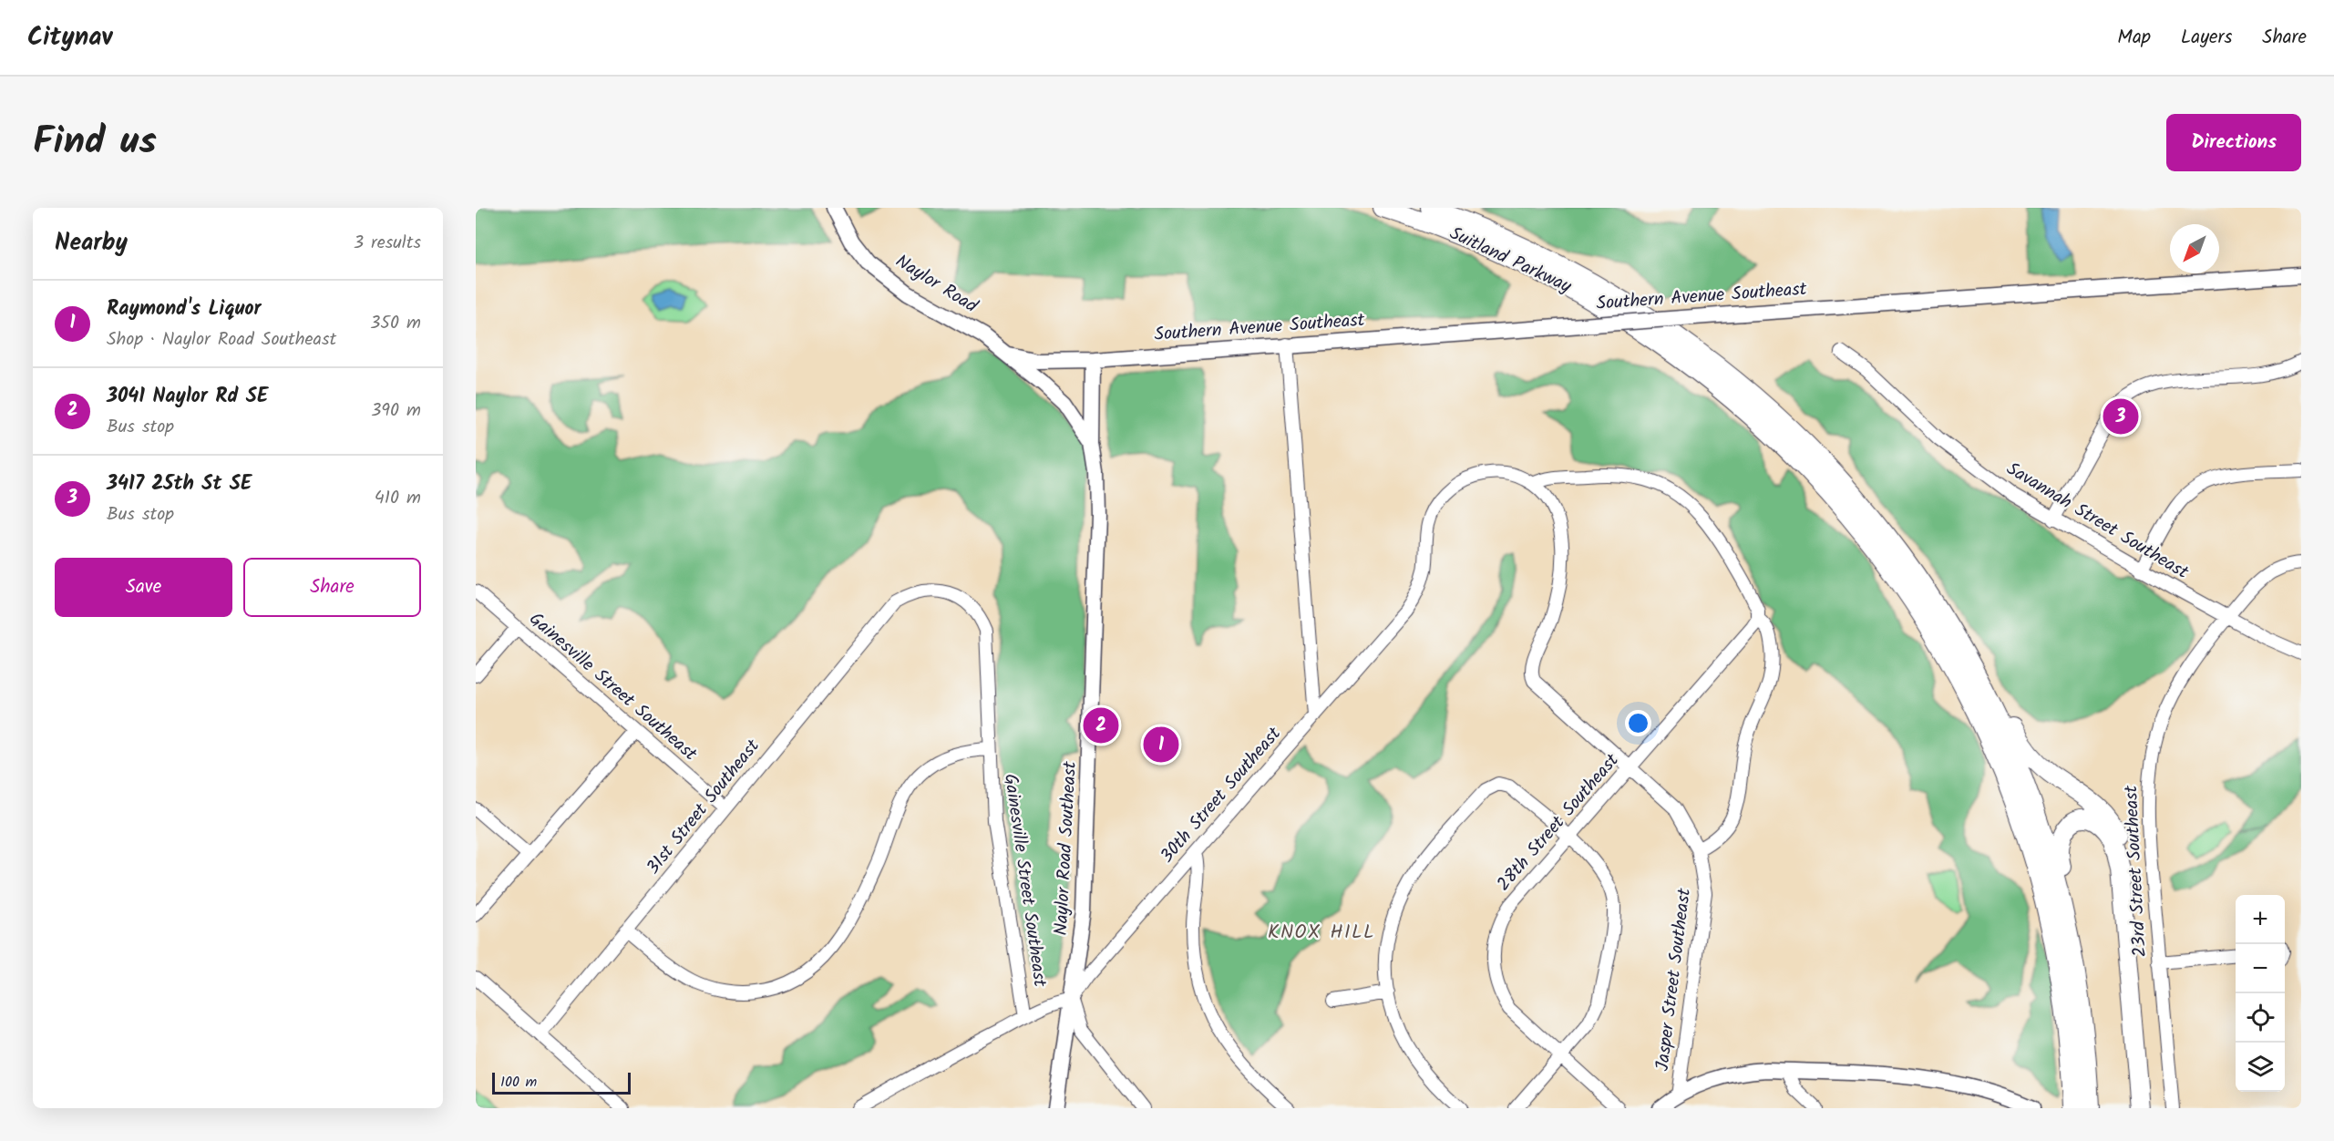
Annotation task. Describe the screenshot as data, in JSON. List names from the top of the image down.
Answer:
{
  "streets": {
    "highway": ["Suitland Parkway"],
    "main road": ["Naylor Road", "Southern Avenue Southeast", "Naylor Road Southeast"],
    "street": [
      "Savannah Street Southeast",
      "Gainesville Street Southeast",
      "30th Street Southeast",
      "31st Street Southeast",
      "28th Street Southeast",
      "23rd Street Southeast",
      "Jasper Street Southeast"
    ]
  },
  "crossings": [
    ["Naylor Road", "Southern Avenue Southeast"],
    ["Naylor Road", "Naylor Road Southeast"],
    ["Southern Avenue Southeast", "Naylor Road Southeast"],
    ["Savannah Street Southeast", "23rd Street Southeast"],
    ["Gainesville Street Southeast", "30th Street Southeast"],
    ["Gainesville Street Southeast", "31st Street Southeast"],
    ["Gainesville Street Southeast", "Naylor Road Southeast"],
    ["30th Street Southeast", "Naylor Road Southeast"],
    ["30th Street Southeast", "Jasper Street Southeast"],
    ["28th Street Southeast", "Jasper Street Southeast"]
  ],
  "districts": ["KNOX HILL"],
  "scale_bar": "100 m",
  "north": "bottom left",
  "page": {
    "header": "Citynav",
    "nav": ["Map", "Layers", "Share"],
    "title": "Find us",
    "buttons": [
      "Directions",
      ["Save", "Share"]
    ],
    "heading": ["Nearby", "3 results"],
    "list": [
      {
        "mark": "1",
        "name": "Raymond's Liquor",
        "note": "Shop · Naylor Road Southeast",
        "value": "350 m"
      },
      {
        "mark": "2",
        "name": "3041 Naylor Rd SE",
        "note": "Bus stop",
        "value": "390 m"
      },
      {
        "mark": "3",
        "name": "3417 25th St SE",
        "note": "Bus stop",
        "value": "410 m"
      }
    ],
    "pins": ["3", "2", "1"],
    "map_buttons": ["+", "−"],
    "scale": "100 m"
  }
}
